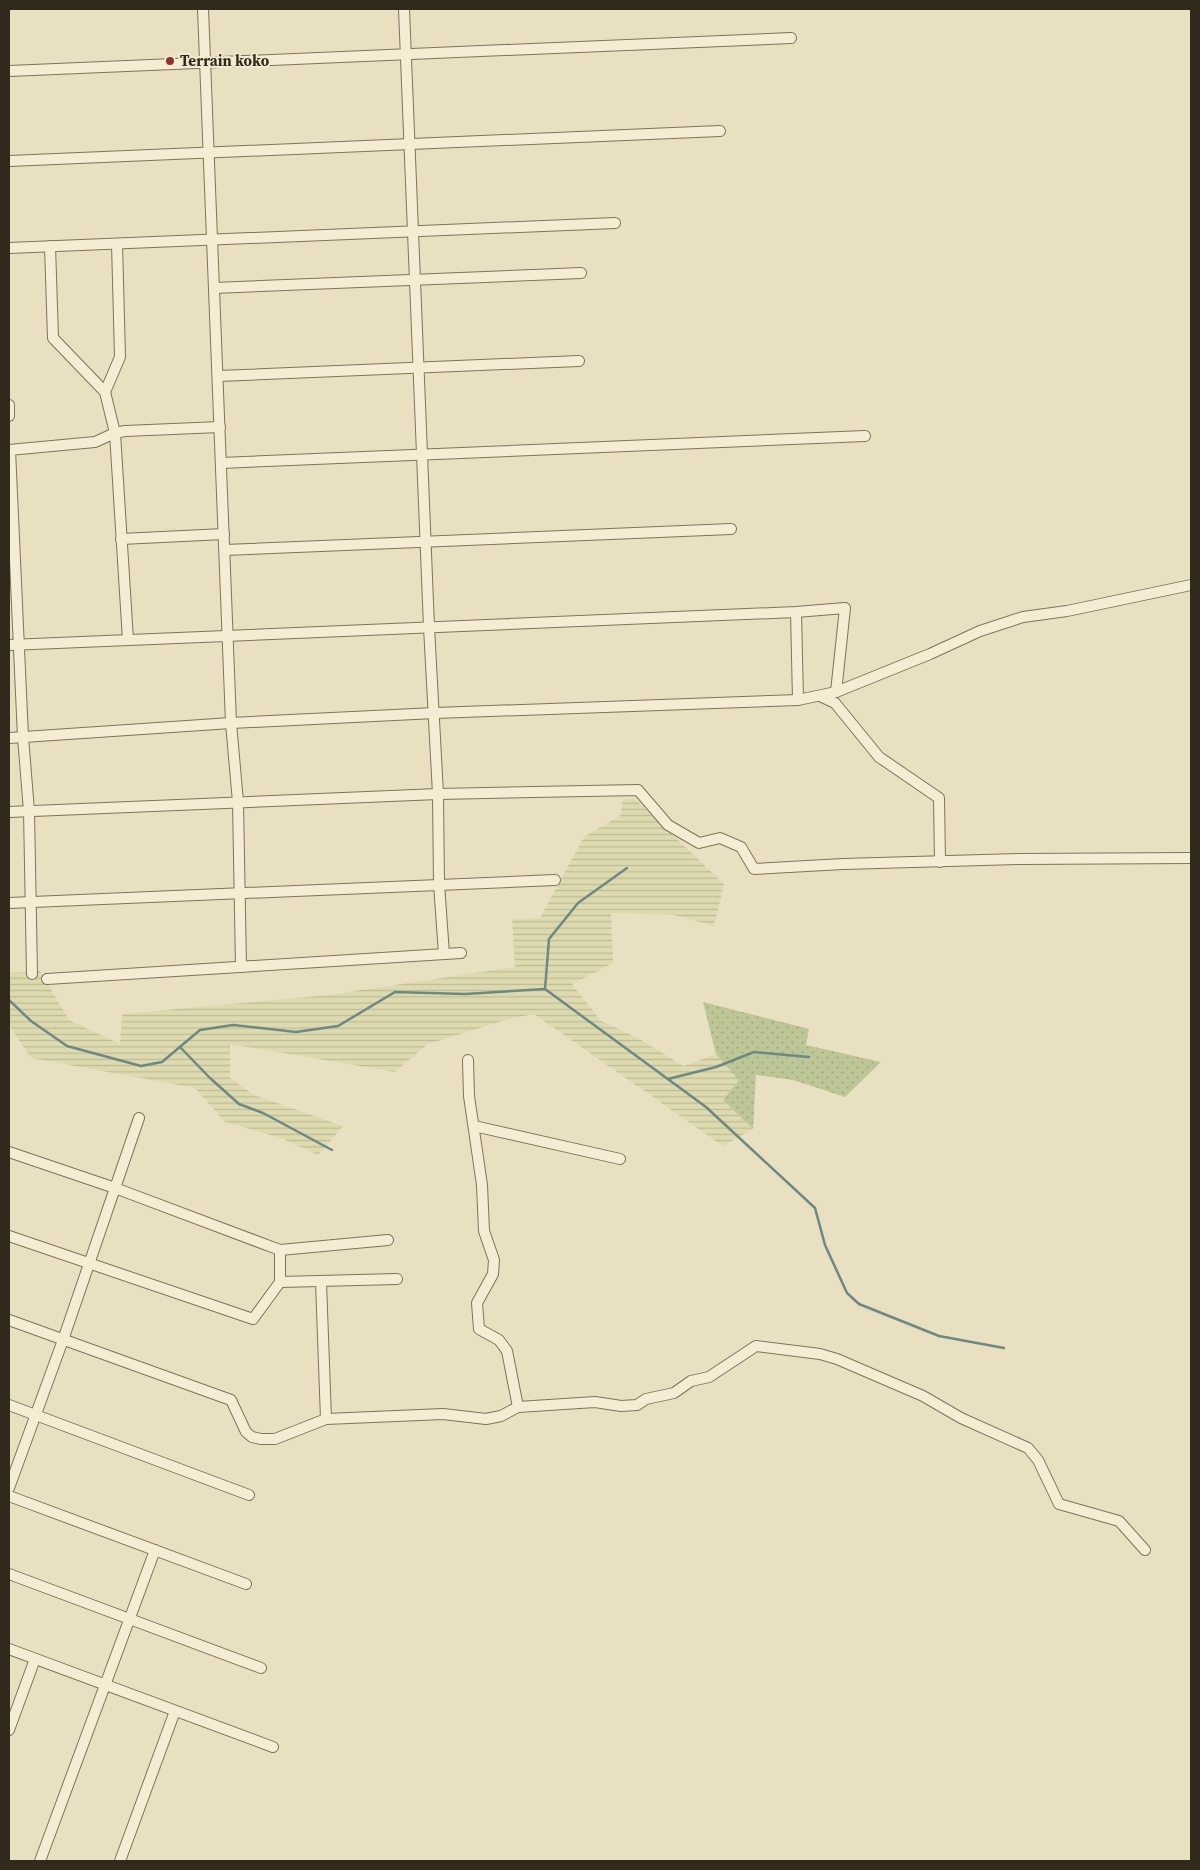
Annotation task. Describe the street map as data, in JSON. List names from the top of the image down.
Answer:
{
  "places": ["Terrain koko"]
}
